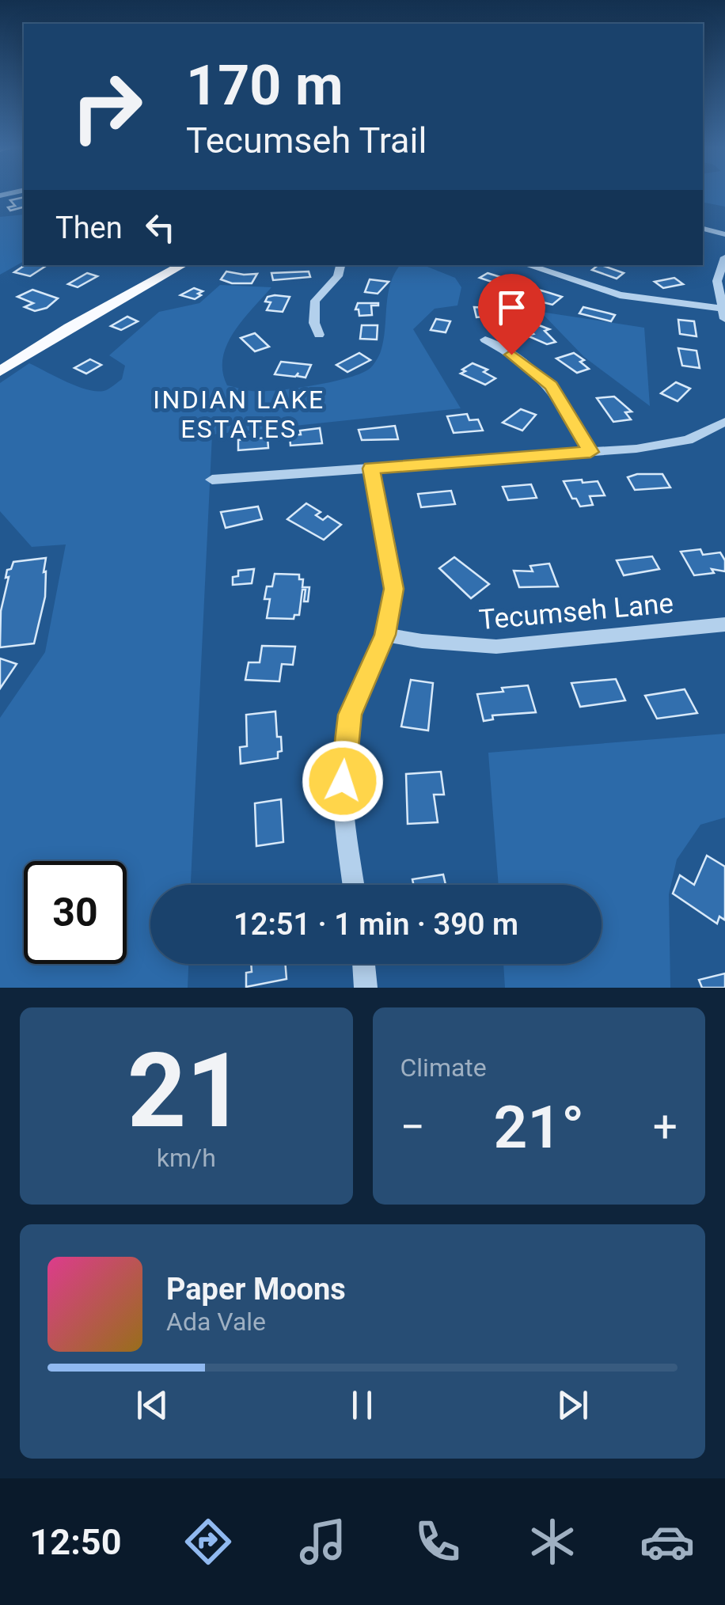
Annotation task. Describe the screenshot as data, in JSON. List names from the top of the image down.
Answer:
{
  "streets": {
    "street": ["Tecumseh Lane"]
  },
  "districts": ["INDIAN LAKE ESTATES"],
  "page": {
    "turn": ["170 m", "Tecumseh Trail"],
    "then": "Then",
    "limit": "30",
    "trip": "12:51 · 1 min · 390 m",
    "tile": [
      ["21", "km/h"],
      "Climate"
    ],
    "heat": ["−", "21°", "+"],
    "song": ["Paper Moons", "Ada Vale"],
    "tabs": "12:50"
  }
}
